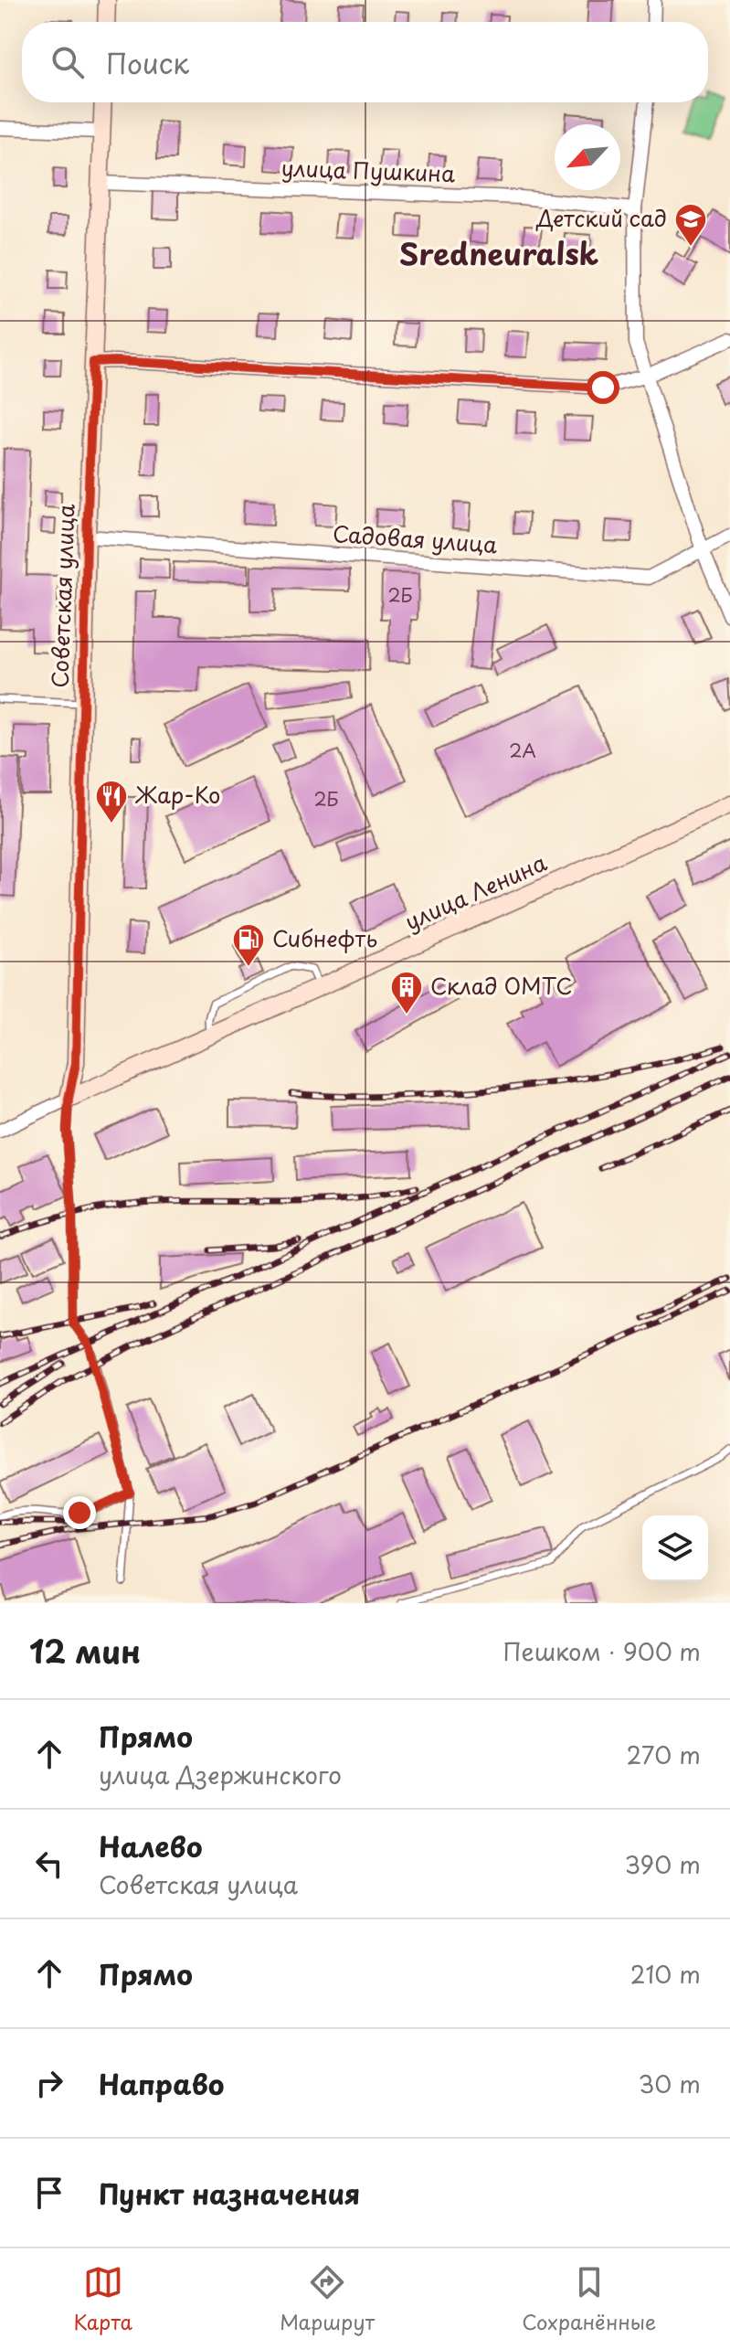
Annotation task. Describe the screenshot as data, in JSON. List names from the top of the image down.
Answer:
{
  "streets": {
    "street": [
      "улица Пушкина",
      "Садовая улица",
      "Советская улица",
      "улица Ленина"
    ]
  },
  "crossings": [
    ["улица Пушкина", "Советская улица"],
    ["Садовая улица", "Советская улица"],
    ["Советская улица", "улица Ленина"]
  ],
  "districts": ["Sredneuralsk"],
  "places": {
    "school or university": ["Детский сад"],
    "restaurant": ["Жар-Ко"],
    "fuel station": ["Сибнефть"],
    "building": ["Склад ОМТС"]
  },
  "house_numbers": ["2Б", "2А", "2Б"],
  "north": "bottom left",
  "page": {
    "search": "Поиск",
    "heading": ["12 мин", "Пешком · 900 m"],
    "list": [
      ["Прямо", "улица Дзержинского", "270 m"],
      ["Налево", "Советская улица", "390 m"],
      ["Прямо", "210 m"],
      ["Направо", "30 m"],
      "Пункт назначения"
    ],
    "nav": ["Карта", "Маршрут", "Сохранённые"]
  }
}
